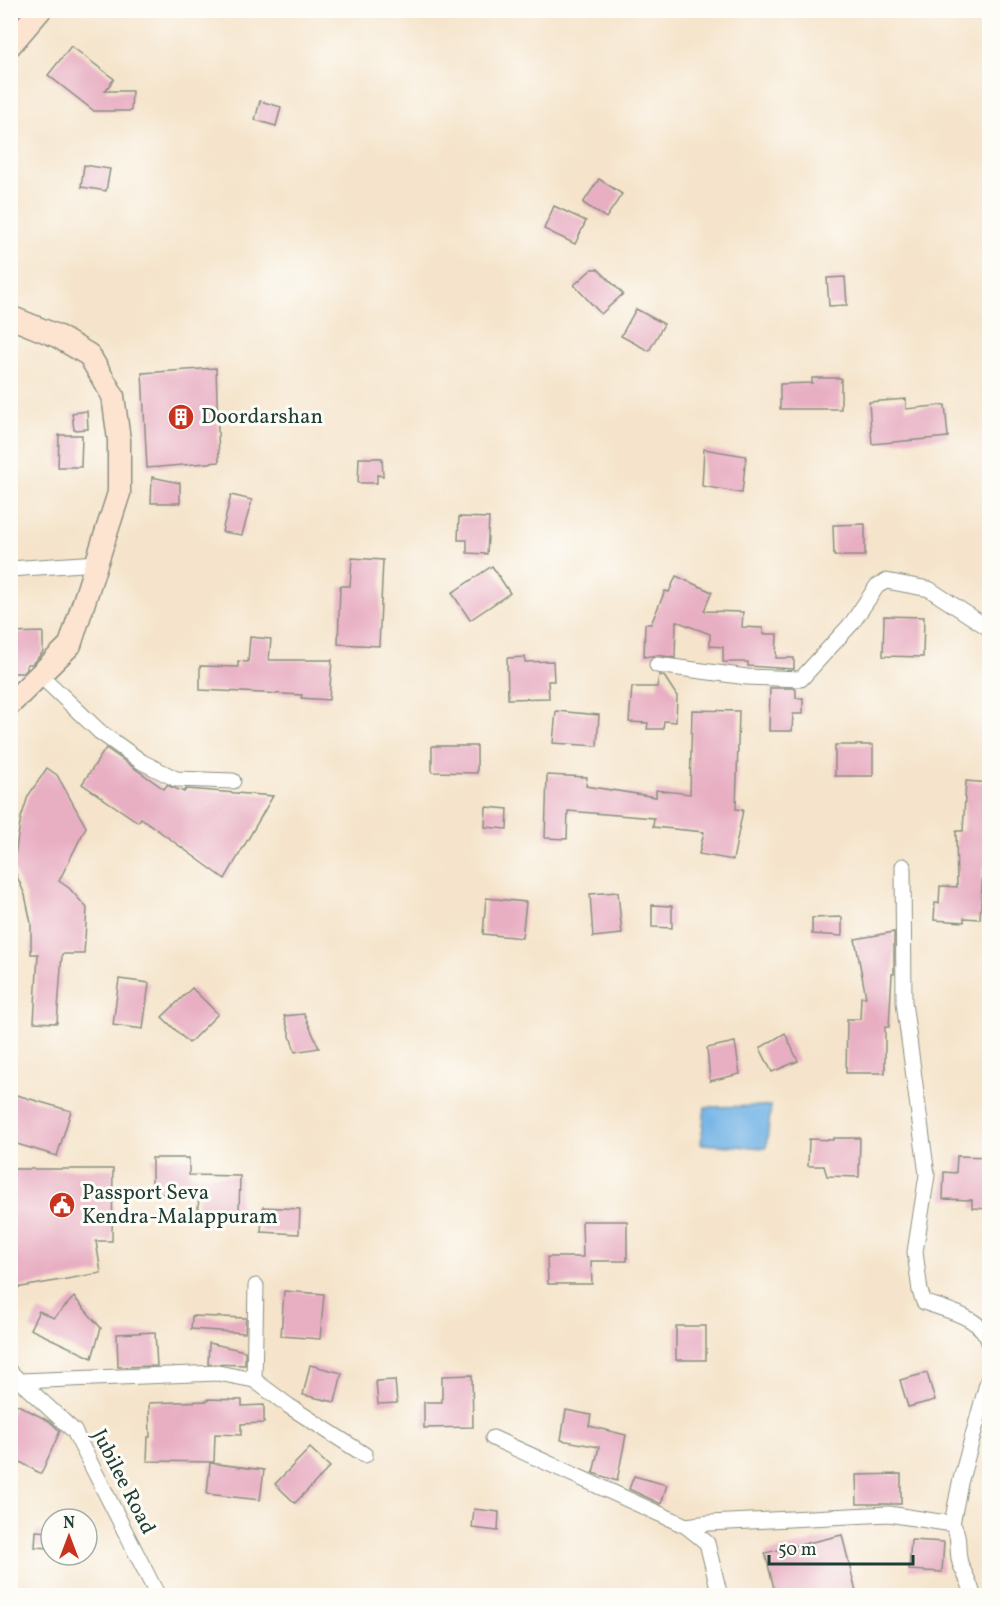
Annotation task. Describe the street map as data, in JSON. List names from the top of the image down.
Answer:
{
  "streets": {
    "street": ["Jubilee Road"]
  },
  "places": {
    "building": ["Doordarshan"],
    "public building": ["Passport Seva Kendra-Malappuram"]
  },
  "scale_bar": "50 m",
  "north": "top"
}
